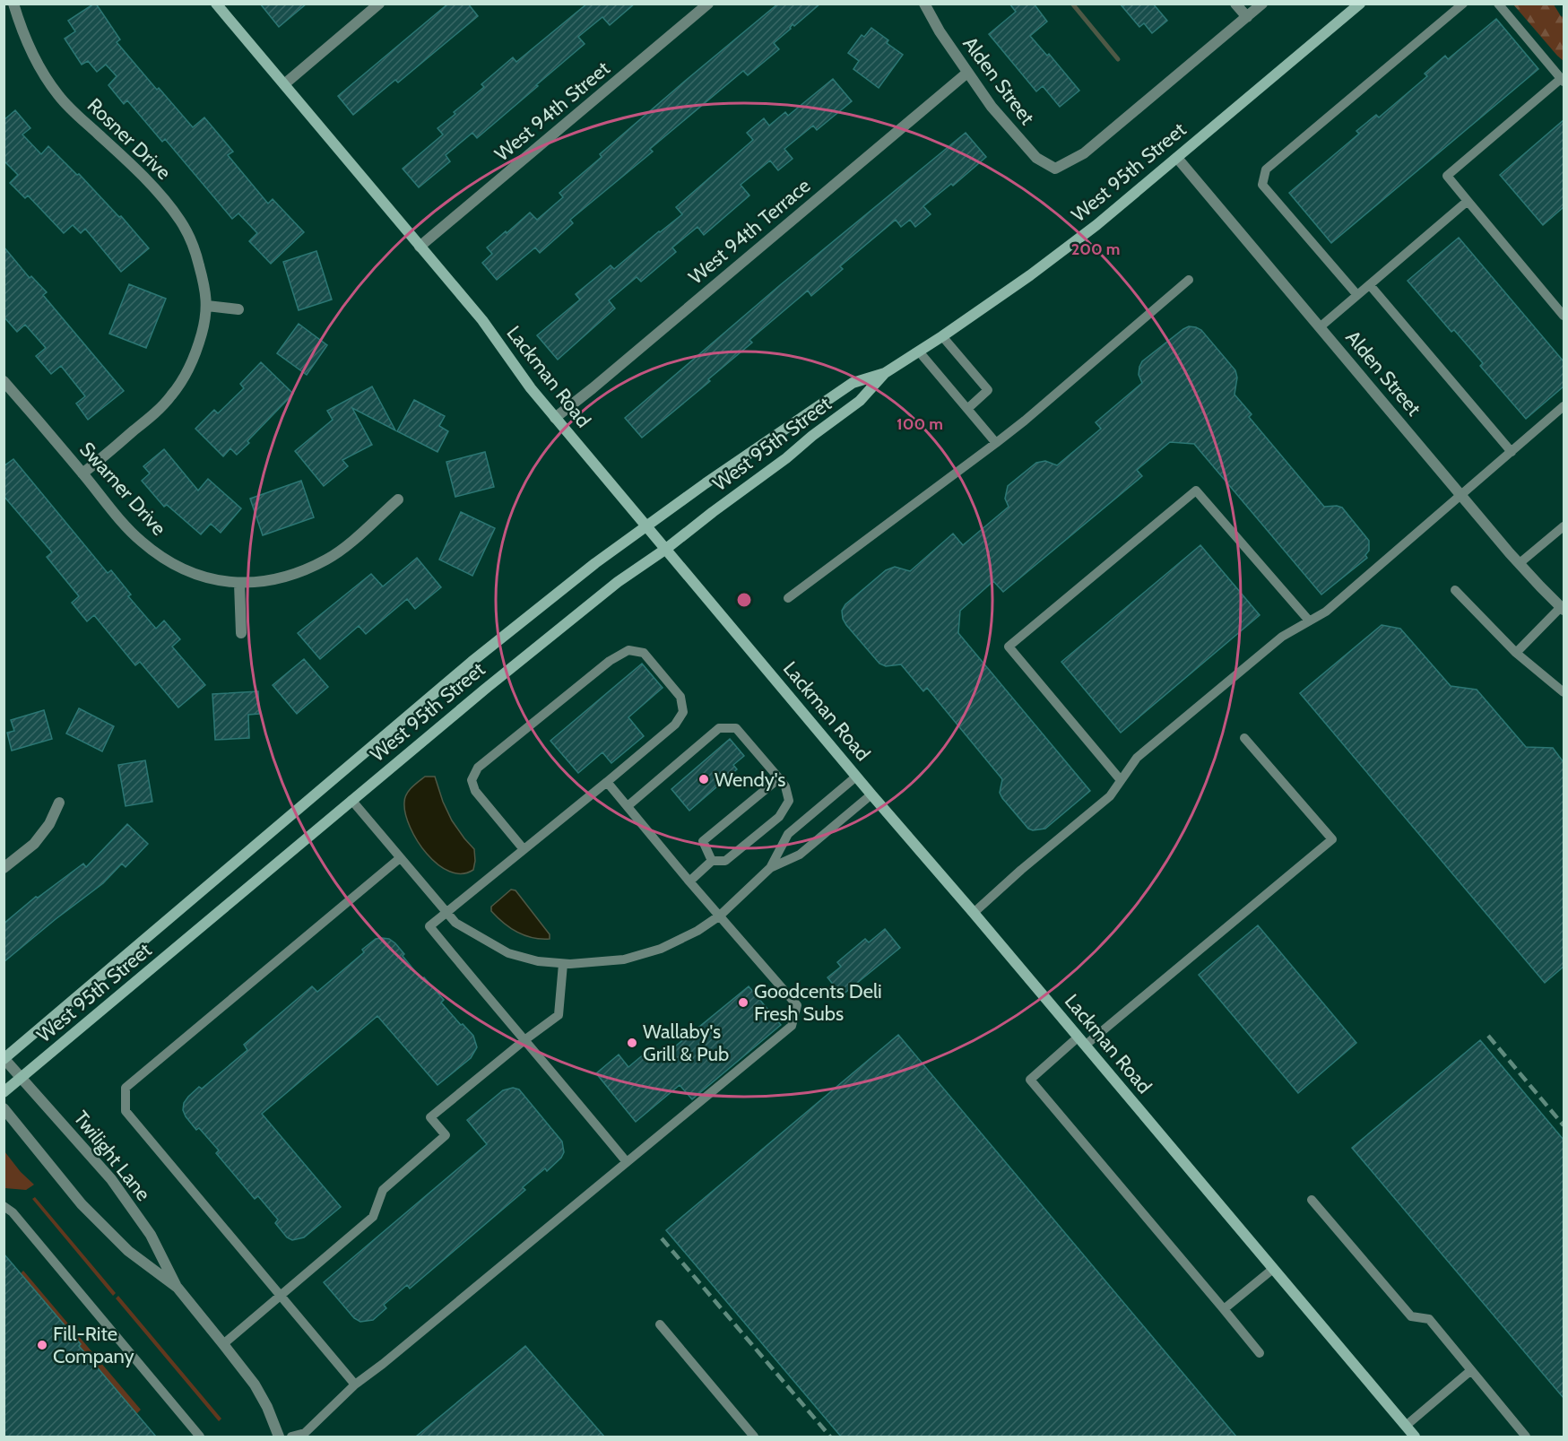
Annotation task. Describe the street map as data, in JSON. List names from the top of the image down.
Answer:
{
  "streets": {
    "main road": ["West 95th Street", "Lackman Road"],
    "street": [
      "Alden Street",
      "West 94th Street",
      "Rosner Drive",
      "West 94th Terrace",
      "Swarner Drive",
      "Twilight Lane"
    ]
  },
  "crossings": [
    ["Alden Street", "West 95th Street"],
    ["Alden Street", "West 94th Terrace"],
    ["West 94th Street", "Lackman Road"],
    ["Rosner Drive", "Swarner Drive"],
    ["West 95th Street", "Lackman Road"],
    ["West 95th Street", "Twilight Lane"],
    ["West 94th Terrace", "Lackman Road"]
  ],
  "places": [
    "Wendy's",
    "Goodcents Deli Fresh Subs",
    "Wallaby's Grill & Pub",
    "Fill-Rite Company"
  ],
  "rings": ["200 m", "100 m"]
}
